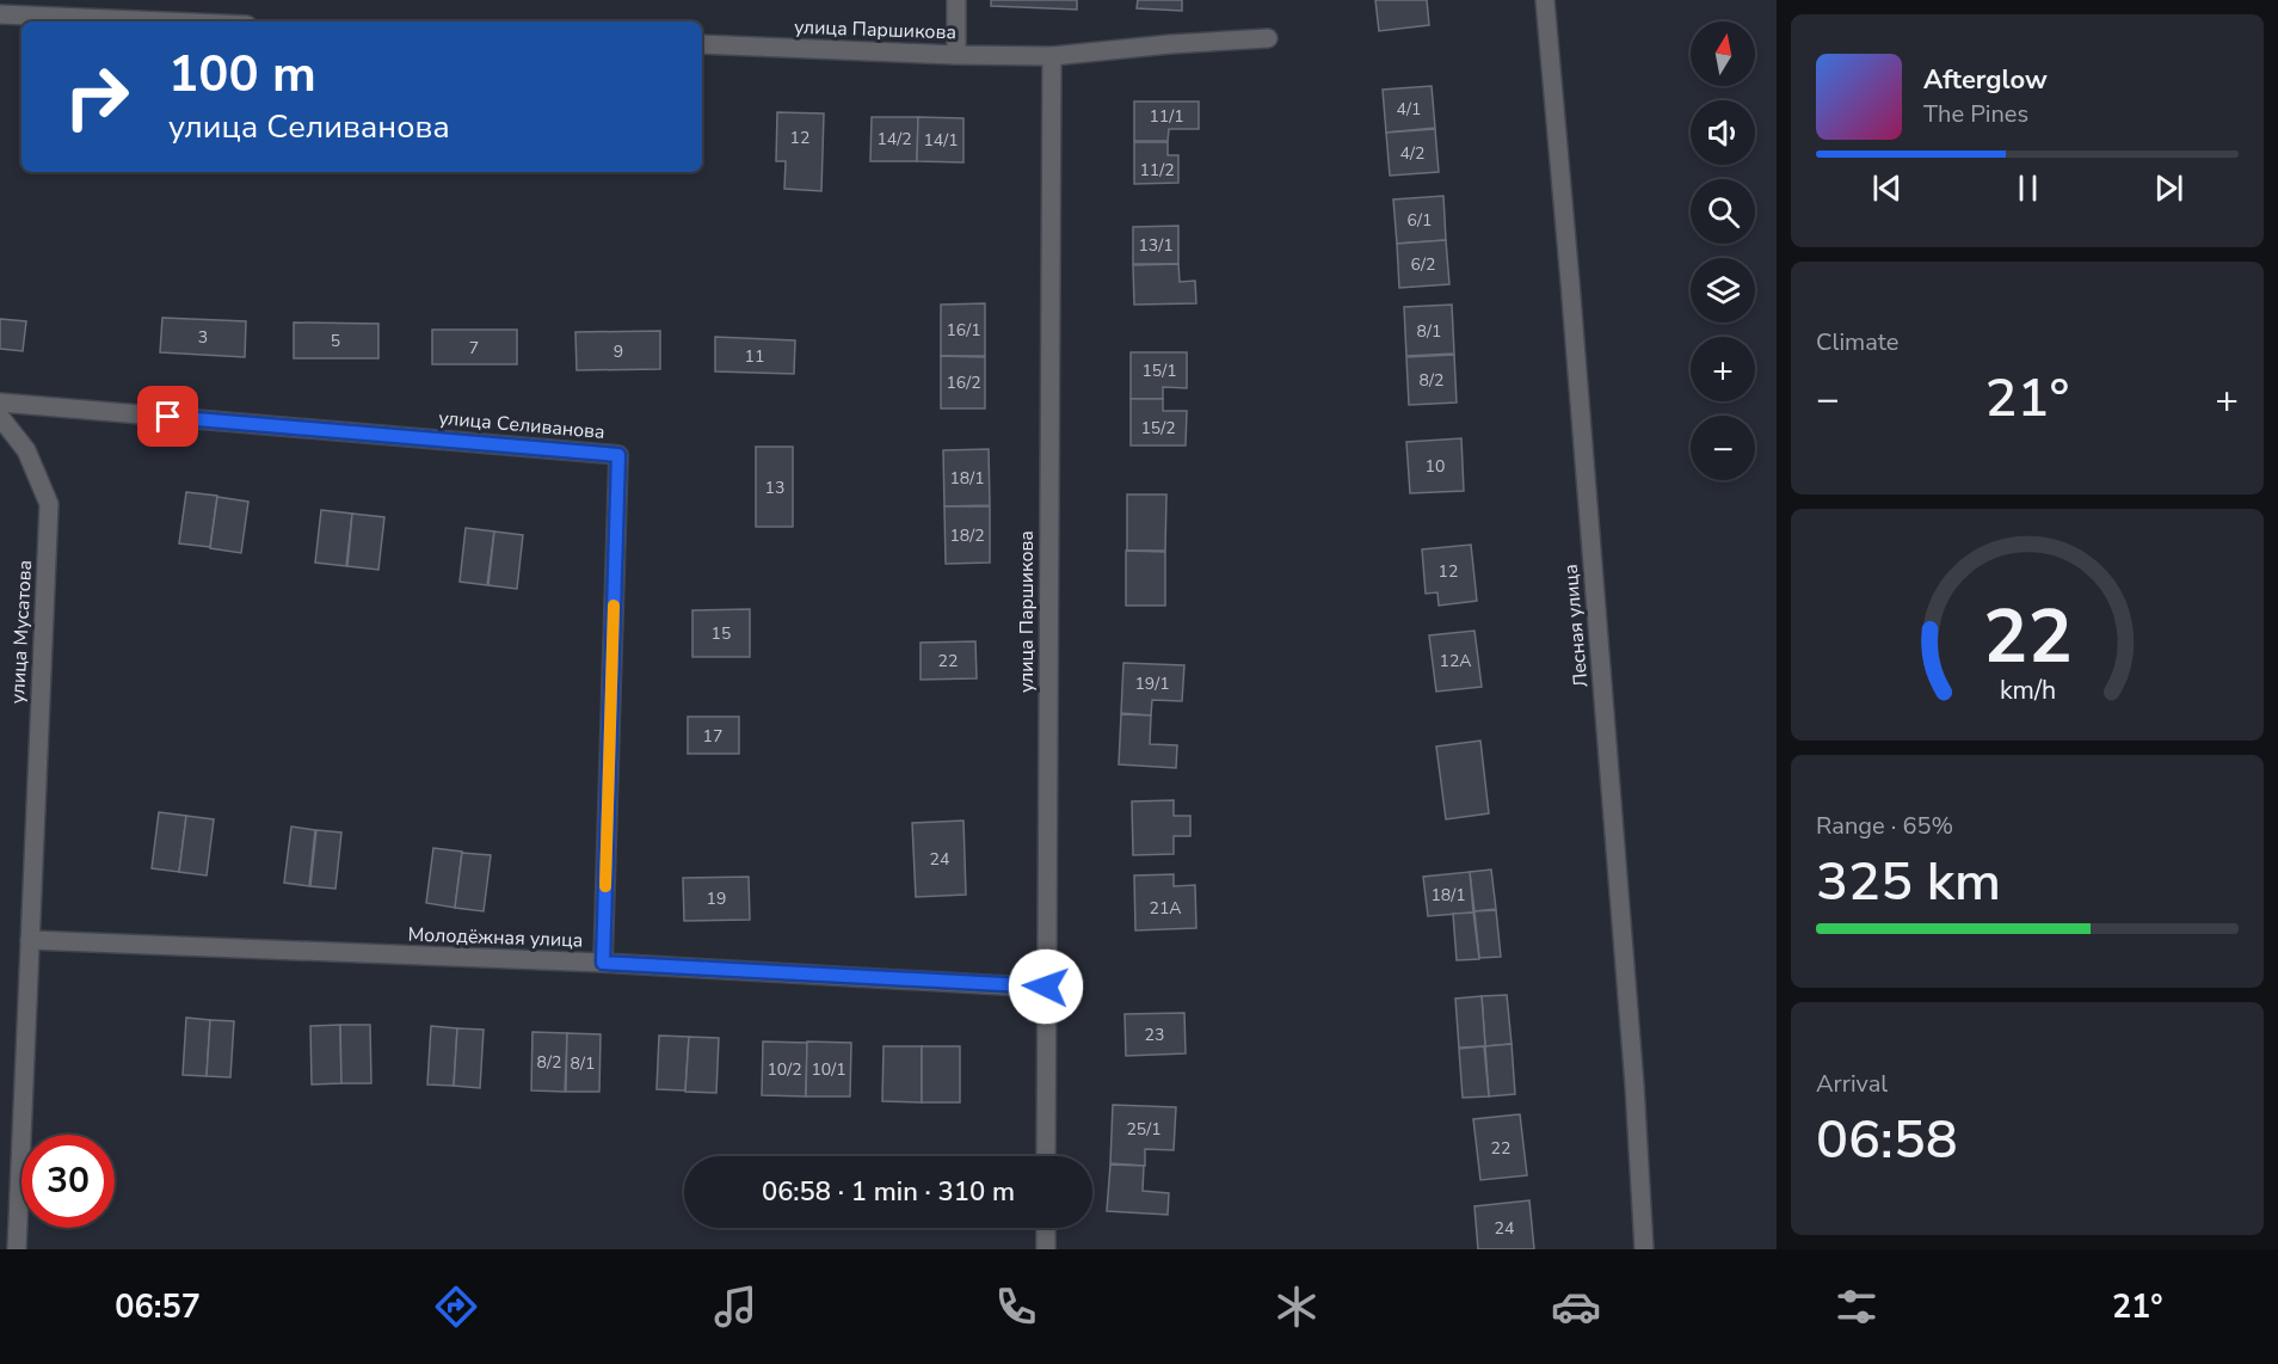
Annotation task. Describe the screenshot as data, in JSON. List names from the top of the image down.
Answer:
{
  "streets": {
    "street": [
      "улица Паршикова",
      "улица Селиванова",
      "Лесная улица",
      "улица Мусатова",
      "Молодёжная улица"
    ]
  },
  "crossings": [
    ["улица Паршикова", "Молодёжная улица"],
    ["улица Селиванова", "Молодёжная улица"],
    ["улица Мусатова", "Молодёжная улица"]
  ],
  "house_numbers": [
    "4/1",
    "11/1",
    "12",
    "14/2",
    "14/1",
    "4/2",
    "11/2",
    "6/1",
    "13/1",
    "6/2",
    "16/1",
    "8/1",
    "3",
    "5",
    "7",
    "9",
    "11",
    "15/1",
    "8/2",
    "16/2",
    "15/2",
    "10",
    "18/1",
    "13",
    "18/2",
    "12",
    "15",
    "22",
    "12А",
    "19/1",
    "17",
    "24",
    "18/1",
    "19",
    "21А",
    "23",
    "8/2",
    "8/1",
    "10/2",
    "10/1",
    "25/1",
    "22",
    "24"
  ],
  "north": "top",
  "page": {
    "map_buttons": ["+", "−"],
    "turn": ["100 m", "улица Селиванова"],
    "song": ["Afterglow", "The Pines"],
    "tile": [
      "Climate",
      ["Range · 65%", "325 km"],
      ["Arrival", "06:58"]
    ],
    "heat": ["−", "21°", "+"],
    "limit": "30",
    "trip": "06:58 · 1 min · 310 m",
    "tabs": ["06:57", "21°"],
    "gauge": ["22", "km/h"]
  }
}
